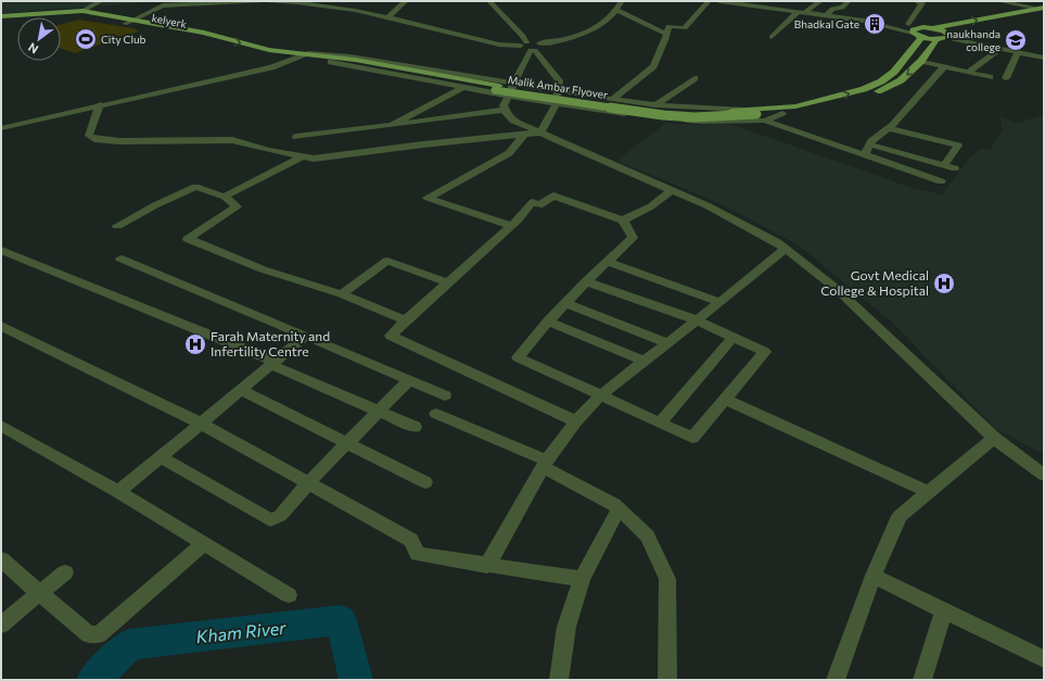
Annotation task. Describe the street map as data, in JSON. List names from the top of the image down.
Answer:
{
  "streets": {
    "main road": ["kelyerk", "Malik Ambar Flyover"]
  },
  "crossings": [
    ["kelyerk", "Malik Ambar Flyover"]
  ],
  "water": ["Kham River"],
  "places": {
    "building": ["Bhadkal Gate"],
    "sports": ["City Club"],
    "school or university": ["naukhanda college"],
    "hospital": ["Govt Medical College & Hospital", "Farah Maternity and Infertility Centre"]
  },
  "north": "bottom left"
}
